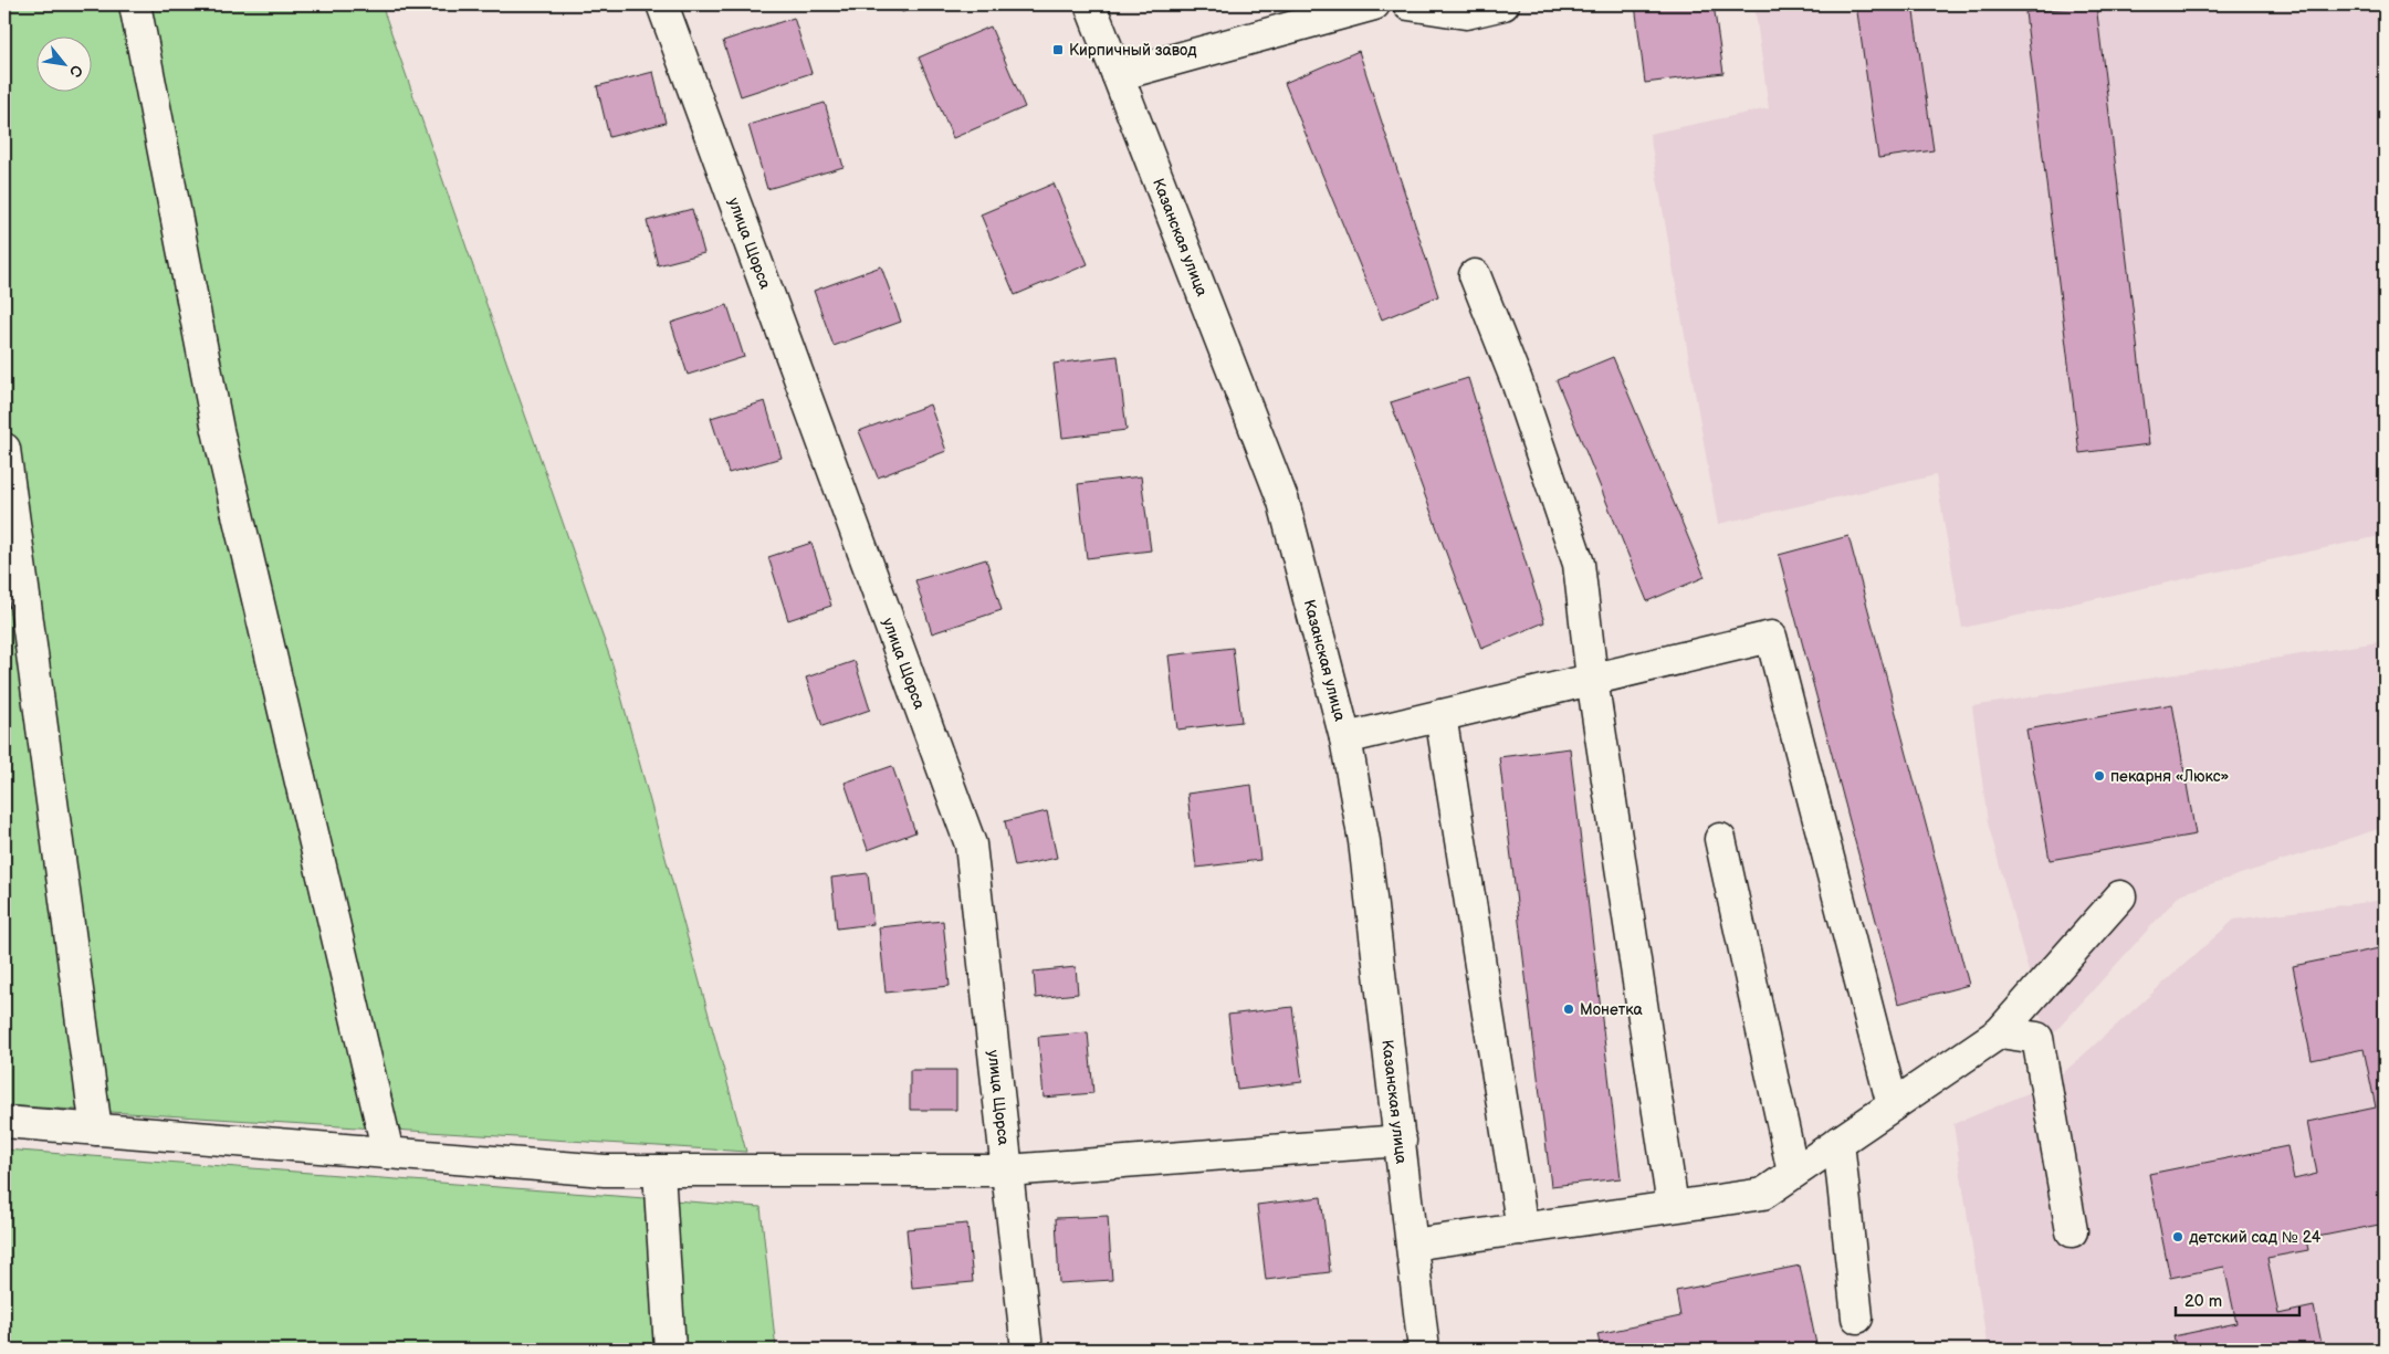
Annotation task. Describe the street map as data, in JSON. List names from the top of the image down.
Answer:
{
  "streets": {
    "street": ["Казанская улица", "улица Щорса"]
  },
  "places": {
    "transit": ["Кирпичный завод"],
    "other": ["пекарня «Люкс»", "Монетка", "детский сад № 24"]
  },
  "scale_bar": "20 m",
  "north": "bottom right"
}
